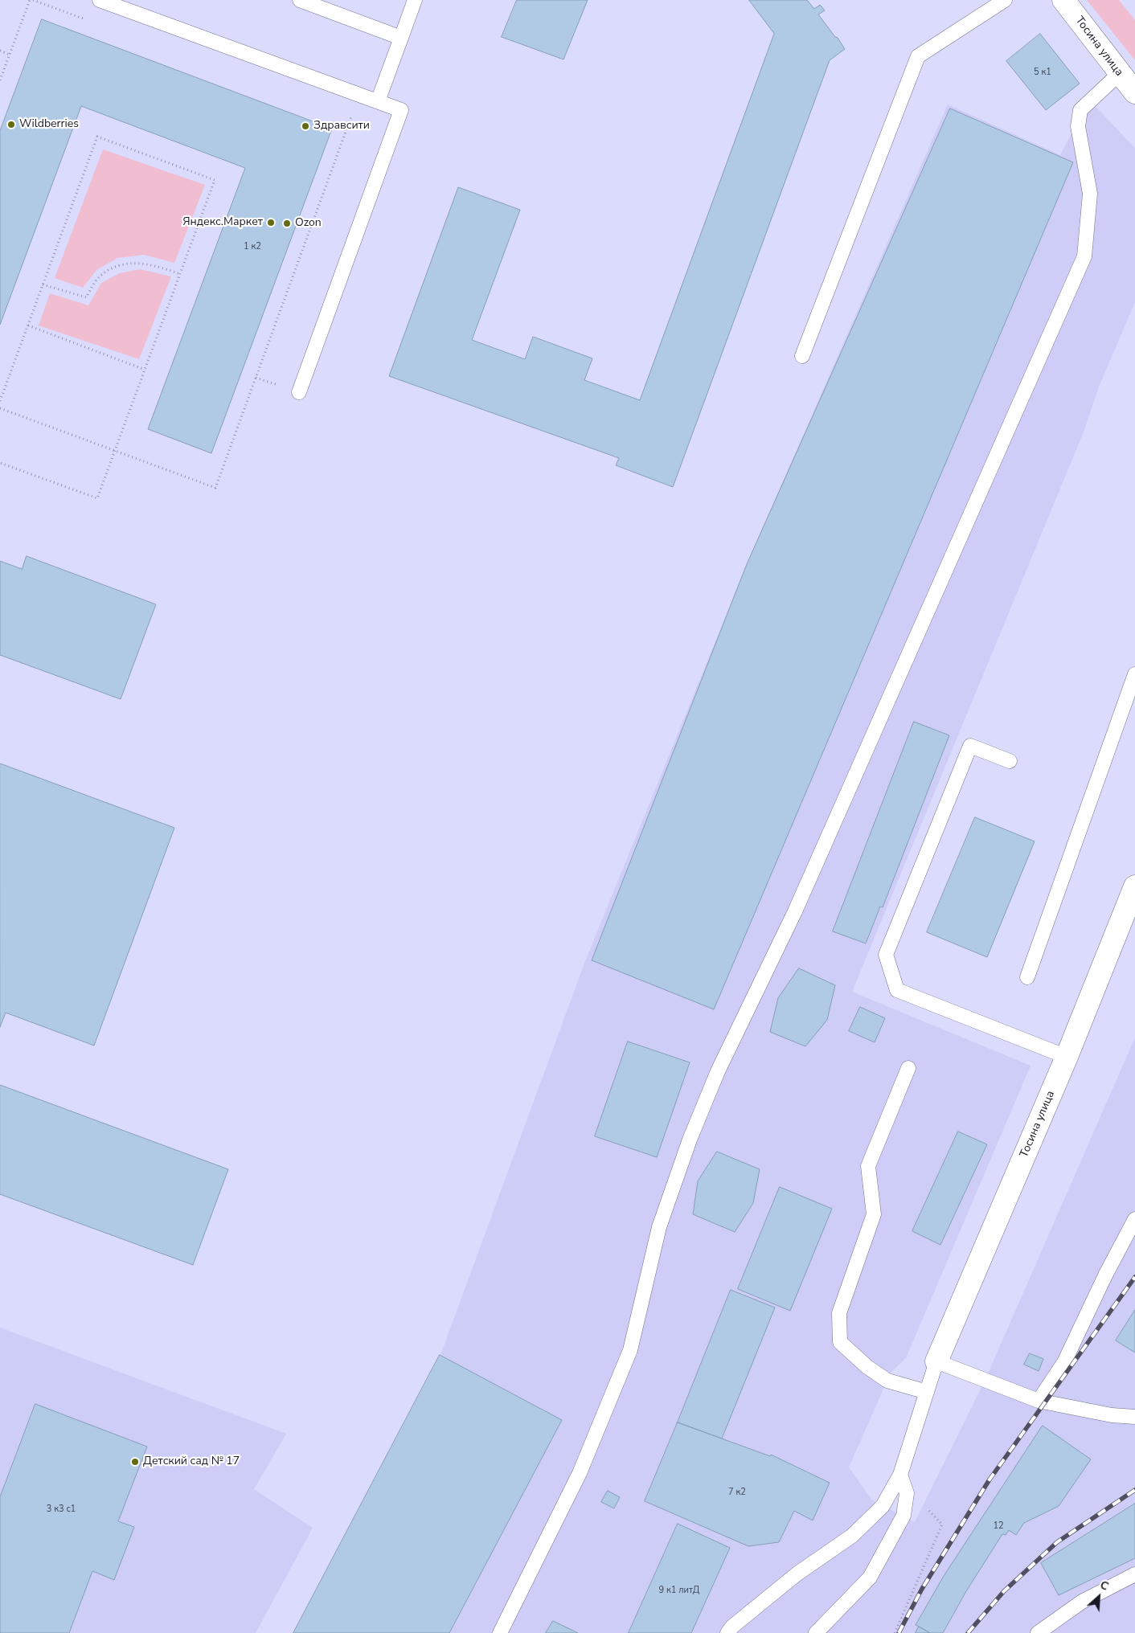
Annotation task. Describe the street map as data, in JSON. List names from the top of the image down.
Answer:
{
  "streets": {
    "street": ["Тосина улица"]
  },
  "places": [
    "Wildberries",
    "Здравсити",
    "Яндекс.Маркет",
    "Ozon",
    "Детский сад № 17"
  ],
  "house_numbers": [
    "5 к1",
    "1 к2",
    "7 к2",
    "3 к3 с1",
    "12",
    "9 к1 литД"
  ],
  "north": "top right"
}
